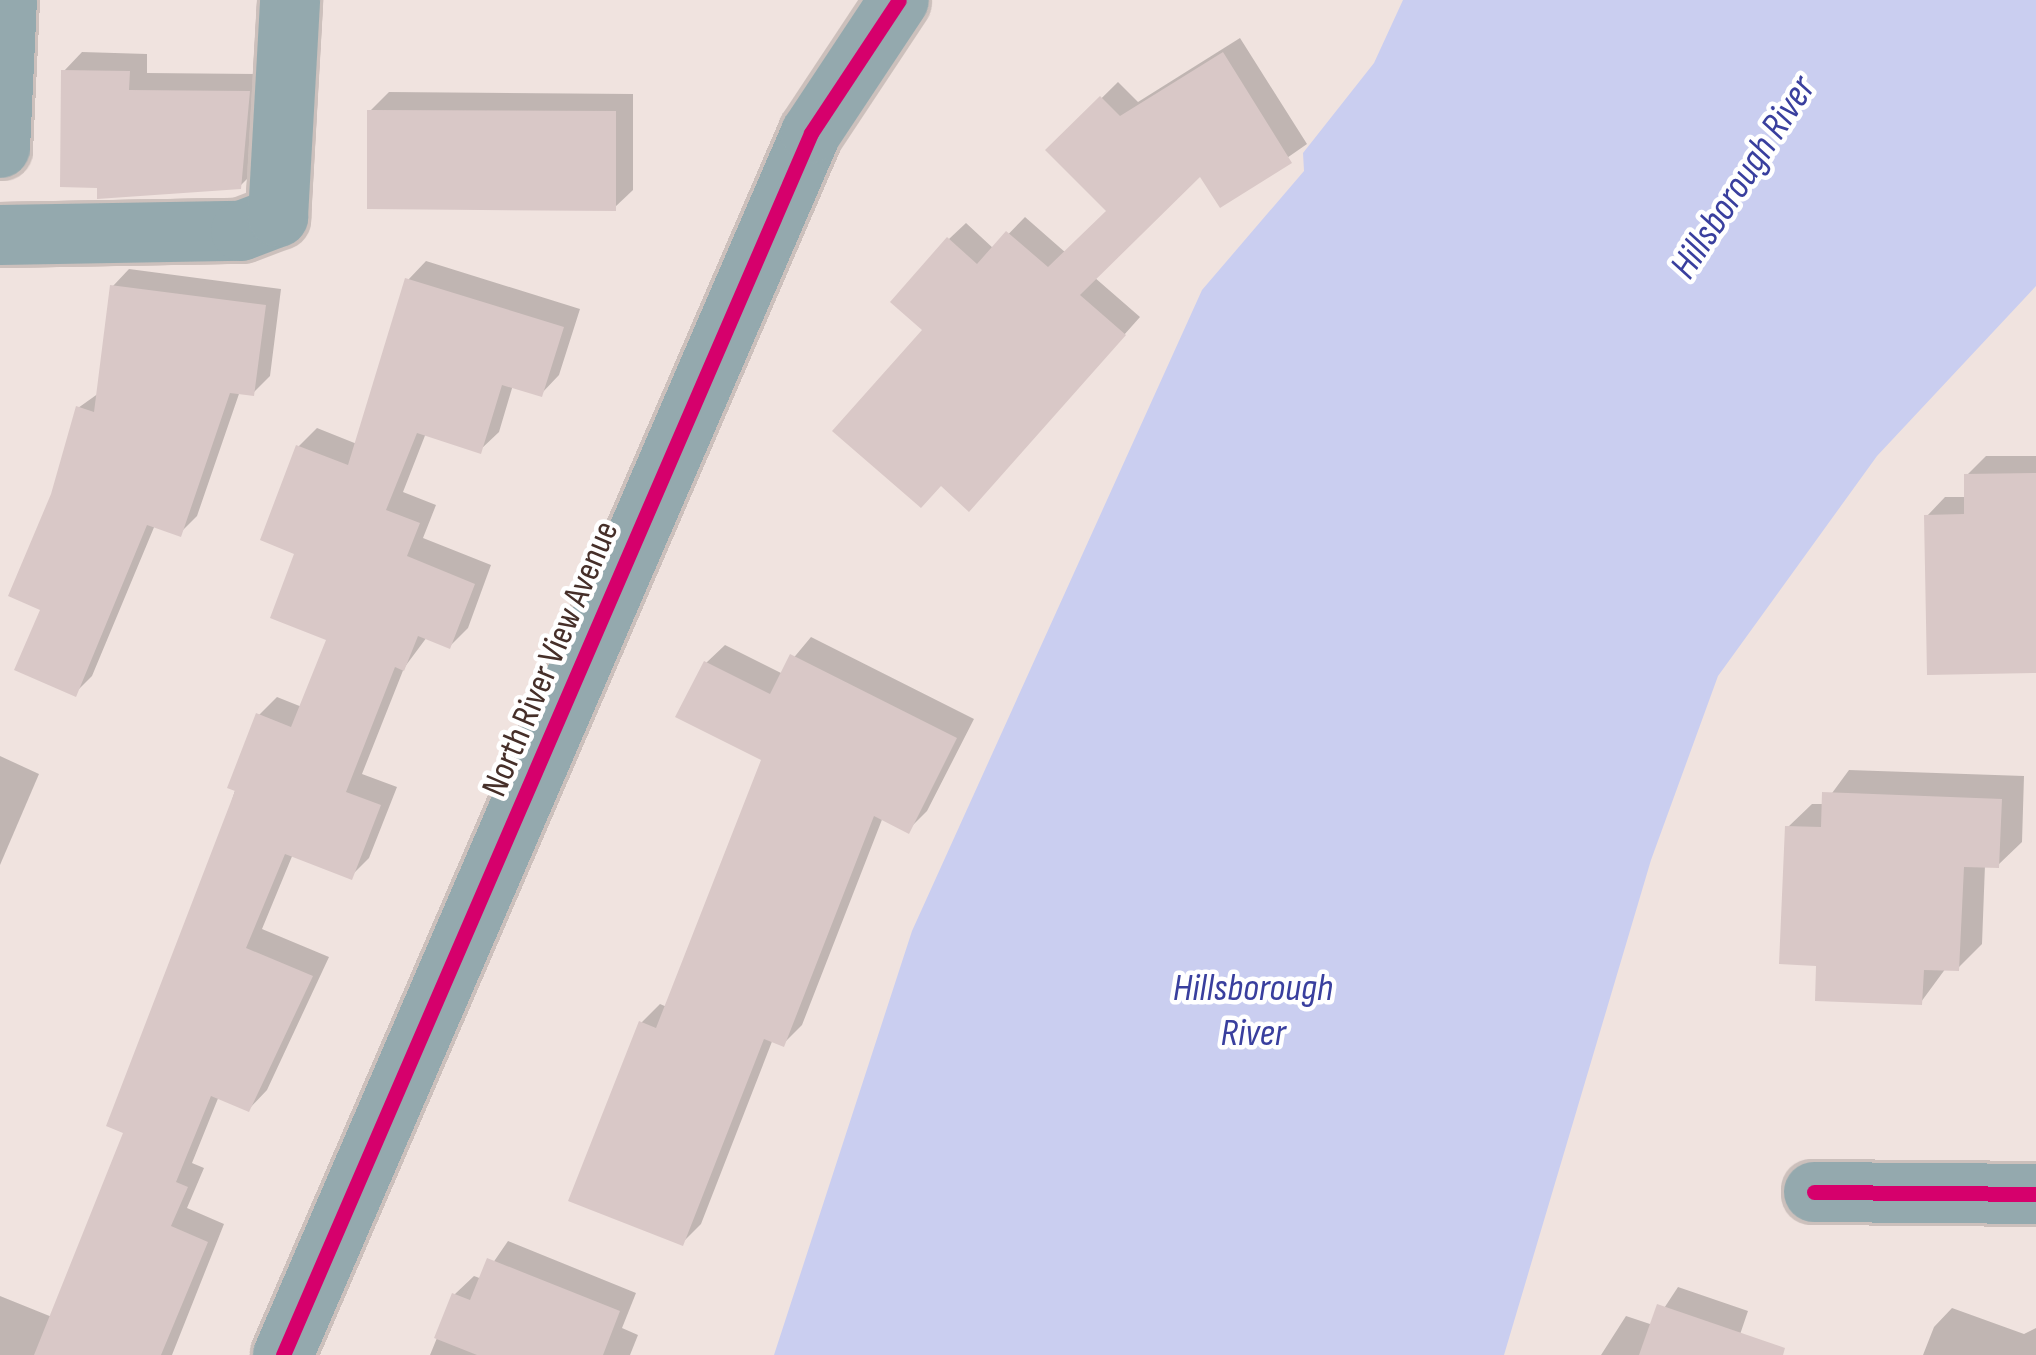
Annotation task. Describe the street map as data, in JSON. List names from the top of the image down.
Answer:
{
  "streets": {
    "street": ["North River View Avenue"]
  },
  "water": ["Hillsborough River"]
}
